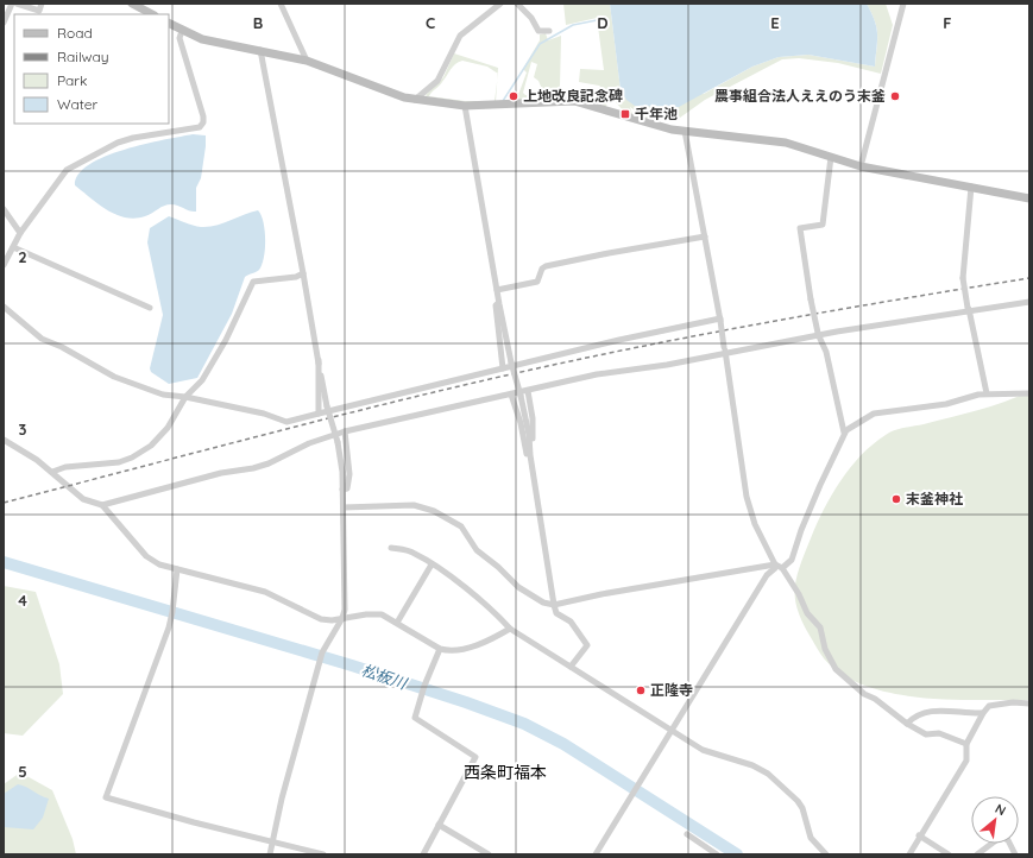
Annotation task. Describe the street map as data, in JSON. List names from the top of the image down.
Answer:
{
  "districts": ["西条町福本"],
  "water": ["松板川"],
  "places": {
    "other": [
      "上地改良記念碑",
      "農事組合法人ええのう末釜",
      "末釜神社",
      "正隆寺"
    ],
    "transit": ["千年池"]
  },
  "legend": [
    "Road",
    "Railway",
    "Park",
    "Water"
  ],
  "north": "top right",
  "grid": {
    "columns": [
      "B",
      "C",
      "D",
      "E",
      "F"
    ],
    "rows": [
      "2",
      "3",
      "4",
      "5"
    ]
  }
}
